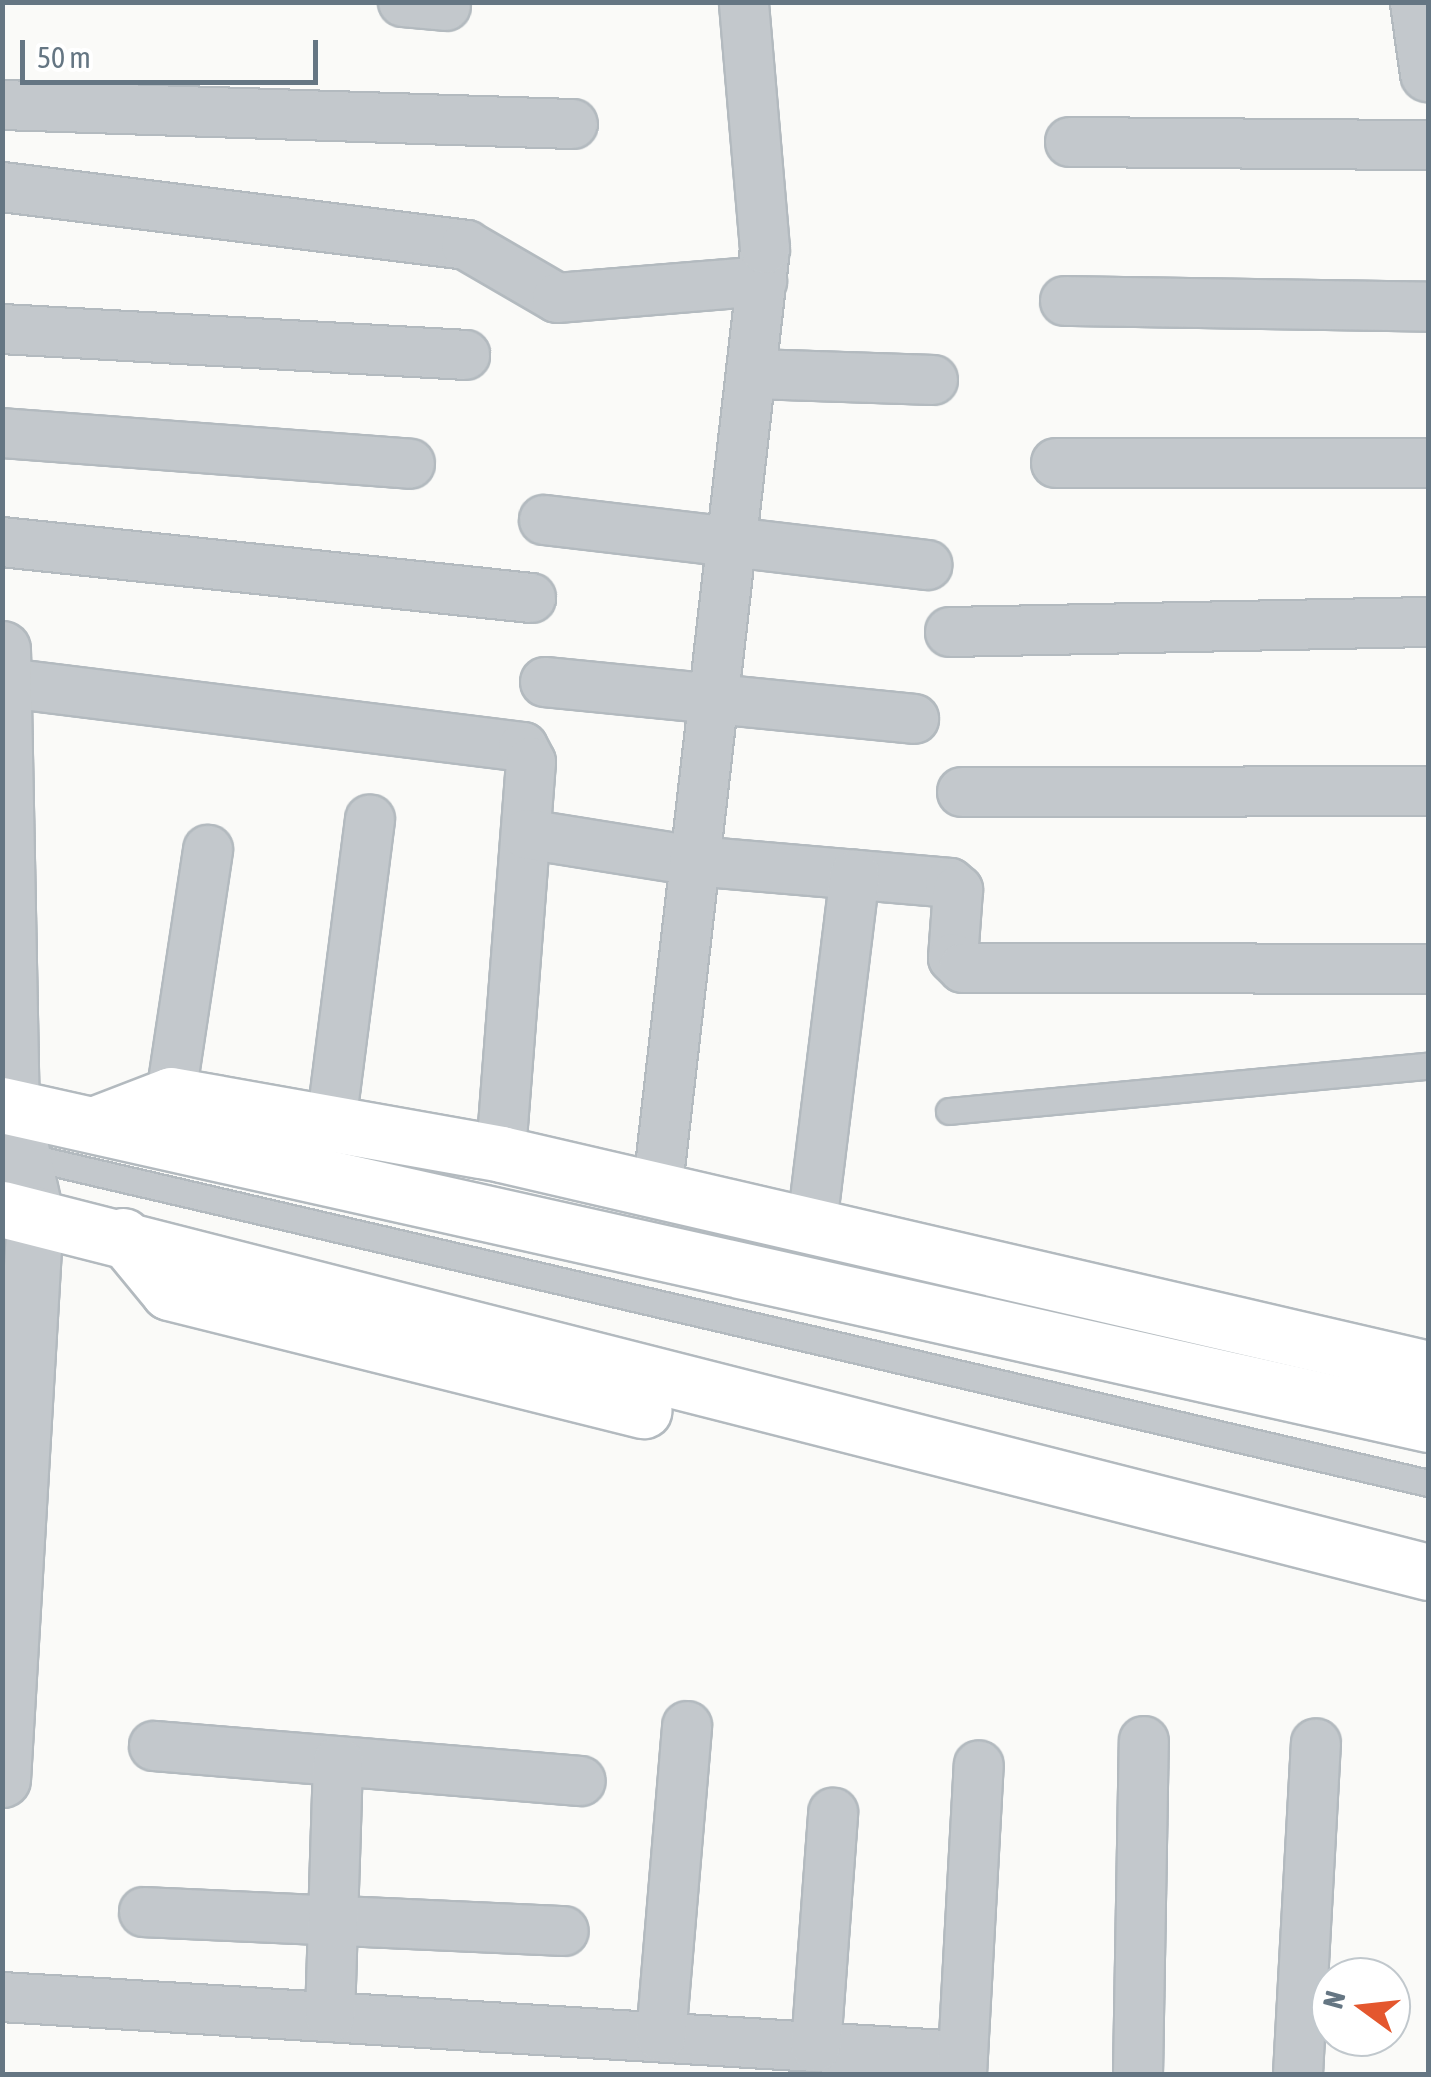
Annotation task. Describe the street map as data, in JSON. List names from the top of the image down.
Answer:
{
  "scale_bar": "50 m",
  "north": "left"
}
